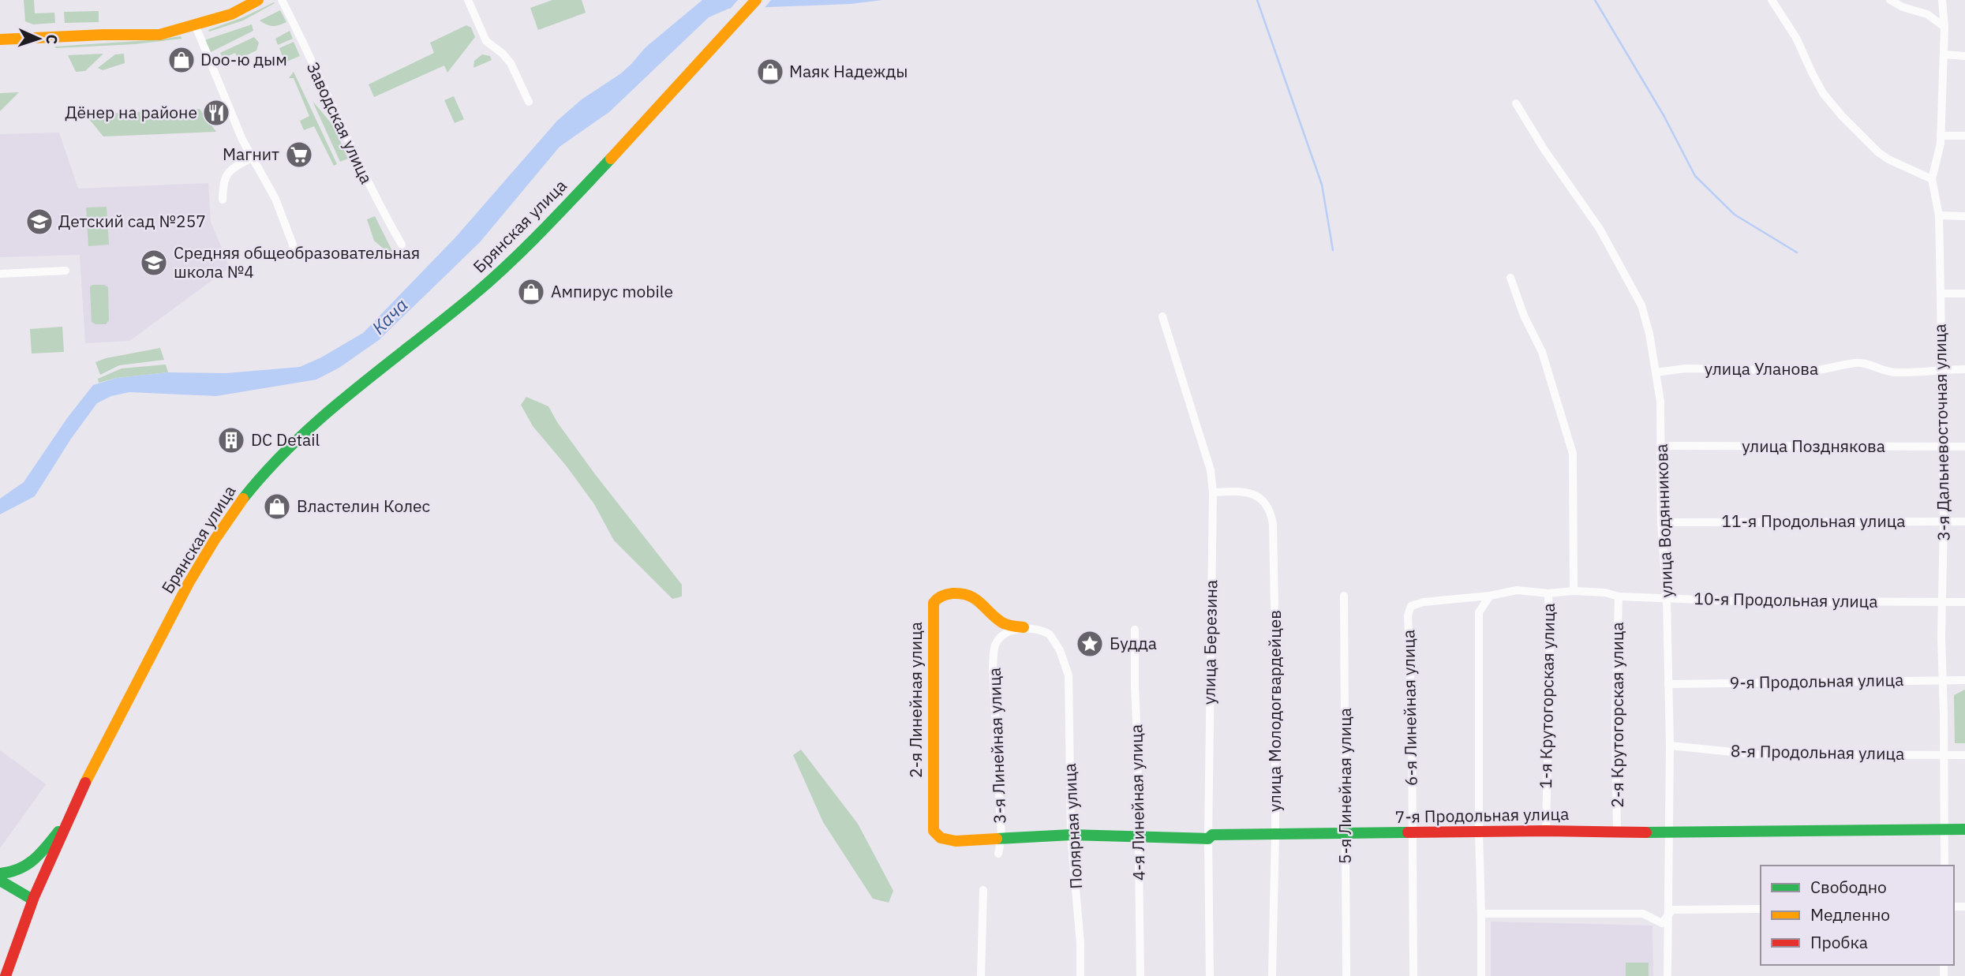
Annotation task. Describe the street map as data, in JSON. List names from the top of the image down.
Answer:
{
  "streets": {
    "main road": ["Брянская улица", "2-я Линейная улица", "7-я Продольная улица"],
    "street": [
      "Заводская улица",
      "улица Уланова",
      "3-я Дальневосточная улица",
      "улица Позднякова",
      "улица Водянникова",
      "11-я Продольная улица",
      "10-я Продольная улица",
      "улица Березина",
      "9-я Продольная улица",
      "1-я Крутогорская улица",
      "6-я Линейная улица",
      "улица Молодогвардейцев",
      "2-я Крутогорская улица",
      "3-я Линейная улица",
      "8-я Продольная улица",
      "5-я Линейная улица",
      "4-я Линейная улица",
      "Полярная улица"
    ]
  },
  "crossings": [
    ["улица Уланова", "3-я Дальневосточная улица"],
    ["улица Уланова", "улица Водянникова"],
    ["3-я Дальневосточная улица", "улица Позднякова"],
    ["3-я Дальневосточная улица", "11-я Продольная улица"],
    ["3-я Дальневосточная улица", "10-я Продольная улица"],
    ["3-я Дальневосточная улица", "9-я Продольная улица"],
    ["3-я Дальневосточная улица", "8-я Продольная улица"],
    ["3-я Дальневосточная улица", "7-я Продольная улица"],
    ["улица Позднякова", "улица Водянникова"],
    ["улица Водянникова", "11-я Продольная улица"],
    ["улица Водянникова", "10-я Продольная улица"],
    ["улица Водянникова", "9-я Продольная улица"],
    ["улица Водянникова", "8-я Продольная улица"],
    ["улица Водянникова", "7-я Продольная улица"],
    ["10-я Продольная улица", "1-я Крутогорская улица"],
    ["10-я Продольная улица", "6-я Линейная улица"],
    ["10-я Продольная улица", "2-я Крутогорская улица"],
    ["улица Березина", "улица Молодогвардейцев"],
    ["улица Березина", "7-я Продольная улица"],
    ["1-я Крутогорская улица", "7-я Продольная улица"],
    ["2-я Линейная улица", "3-я Линейная улица"],
    ["2-я Линейная улица", "7-я Продольная улица"],
    ["2-я Линейная улица", "Полярная улица"],
    ["6-я Линейная улица", "7-я Продольная улица"],
    ["улица Молодогвардейцев", "7-я Продольная улица"],
    ["2-я Крутогорская улица", "7-я Продольная улица"],
    ["3-я Линейная улица", "7-я Продольная улица"],
    ["3-я Линейная улица", "Полярная улица"],
    ["5-я Линейная улица", "7-я Продольная улица"],
    ["4-я Линейная улица", "7-я Продольная улица"],
    ["7-я Продольная улица", "Полярная улица"]
  ],
  "water": ["Кача"],
  "places": {
    "shop": [
      "Doo-ю дым",
      "Маяк Надежды",
      "Ампирус mobile",
      "Властелин Колес"
    ],
    "restaurant": ["Дёнер на районе"],
    "supermarket": ["Магнит"],
    "school or university": ["Детский сад №257", "Средняя общеобразовательная школа №4"],
    "building": ["DC Detail"],
    "place": ["Будда"]
  },
  "legend": ["Свободно", "Медленно", "Пробка"],
  "north": "right"
}
